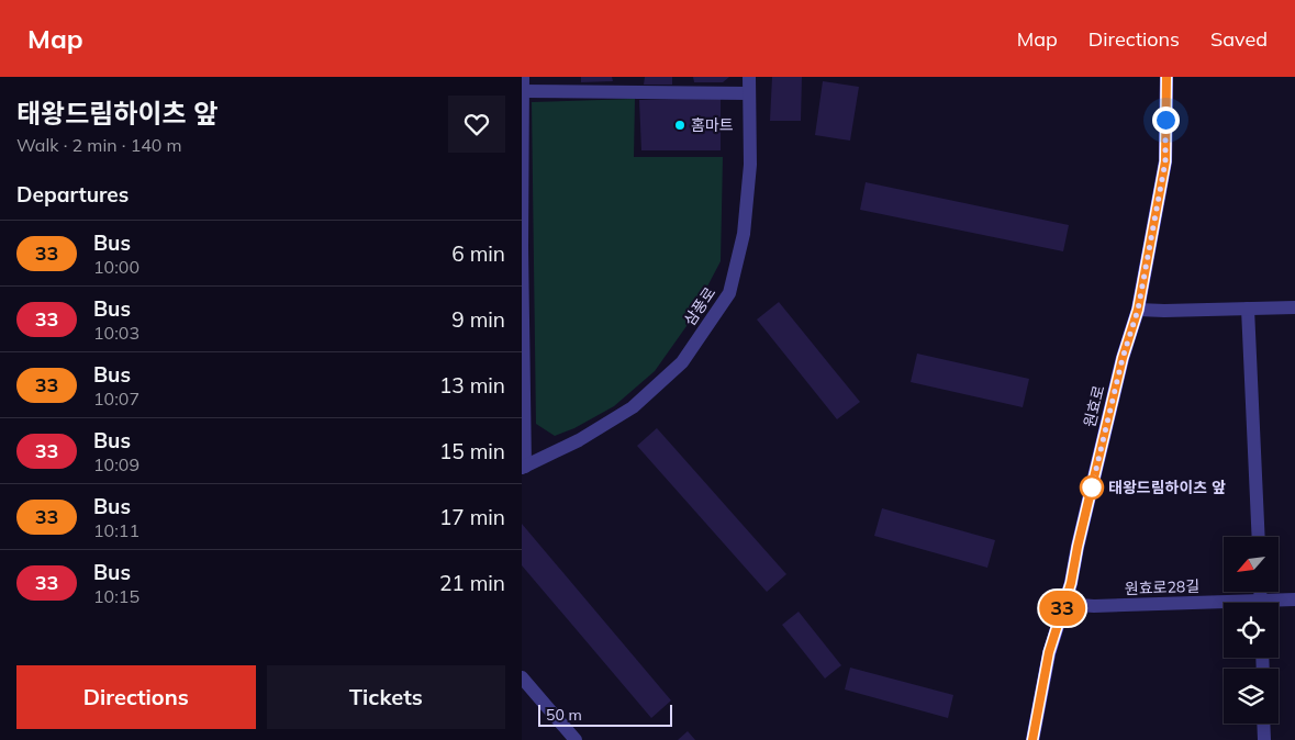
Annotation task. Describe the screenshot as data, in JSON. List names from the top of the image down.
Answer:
{
  "streets": {
    "main road": ["원효로"],
    "street": ["삼풍로", "원효로28길"]
  },
  "crossings": [
    ["원효로", "원효로28길"]
  ],
  "places": ["홈마트", "태왕드림하이츠 앞"],
  "lines": ["bus line 33"],
  "scale_bar": "50 m",
  "north": "bottom left",
  "page": {
    "header": "Map",
    "nav": ["Map", "Directions", "Saved"],
    "heading": [
      ["태왕드림하이츠 앞", "Walk · 2 min · 140 m"],
      "Departures"
    ],
    "on_map": "33",
    "list": [
      {
        "mark": "33",
        "name": "Bus",
        "note": "10:00",
        "value": "6 min"
      },
      {
        "mark": "33",
        "name": "Bus",
        "note": "10:03",
        "value": "9 min"
      },
      {
        "mark": "33",
        "name": "Bus",
        "note": "10:07",
        "value": "13 min"
      },
      {
        "mark": "33",
        "name": "Bus",
        "note": "10:09",
        "value": "15 min"
      },
      {
        "mark": "33",
        "name": "Bus",
        "note": "10:11",
        "value": "17 min"
      },
      {
        "mark": "33",
        "name": "Bus",
        "note": "10:15",
        "value": "21 min"
      }
    ],
    "buttons": ["Directions", "Tickets"],
    "scale": "50 m"
  }
}
